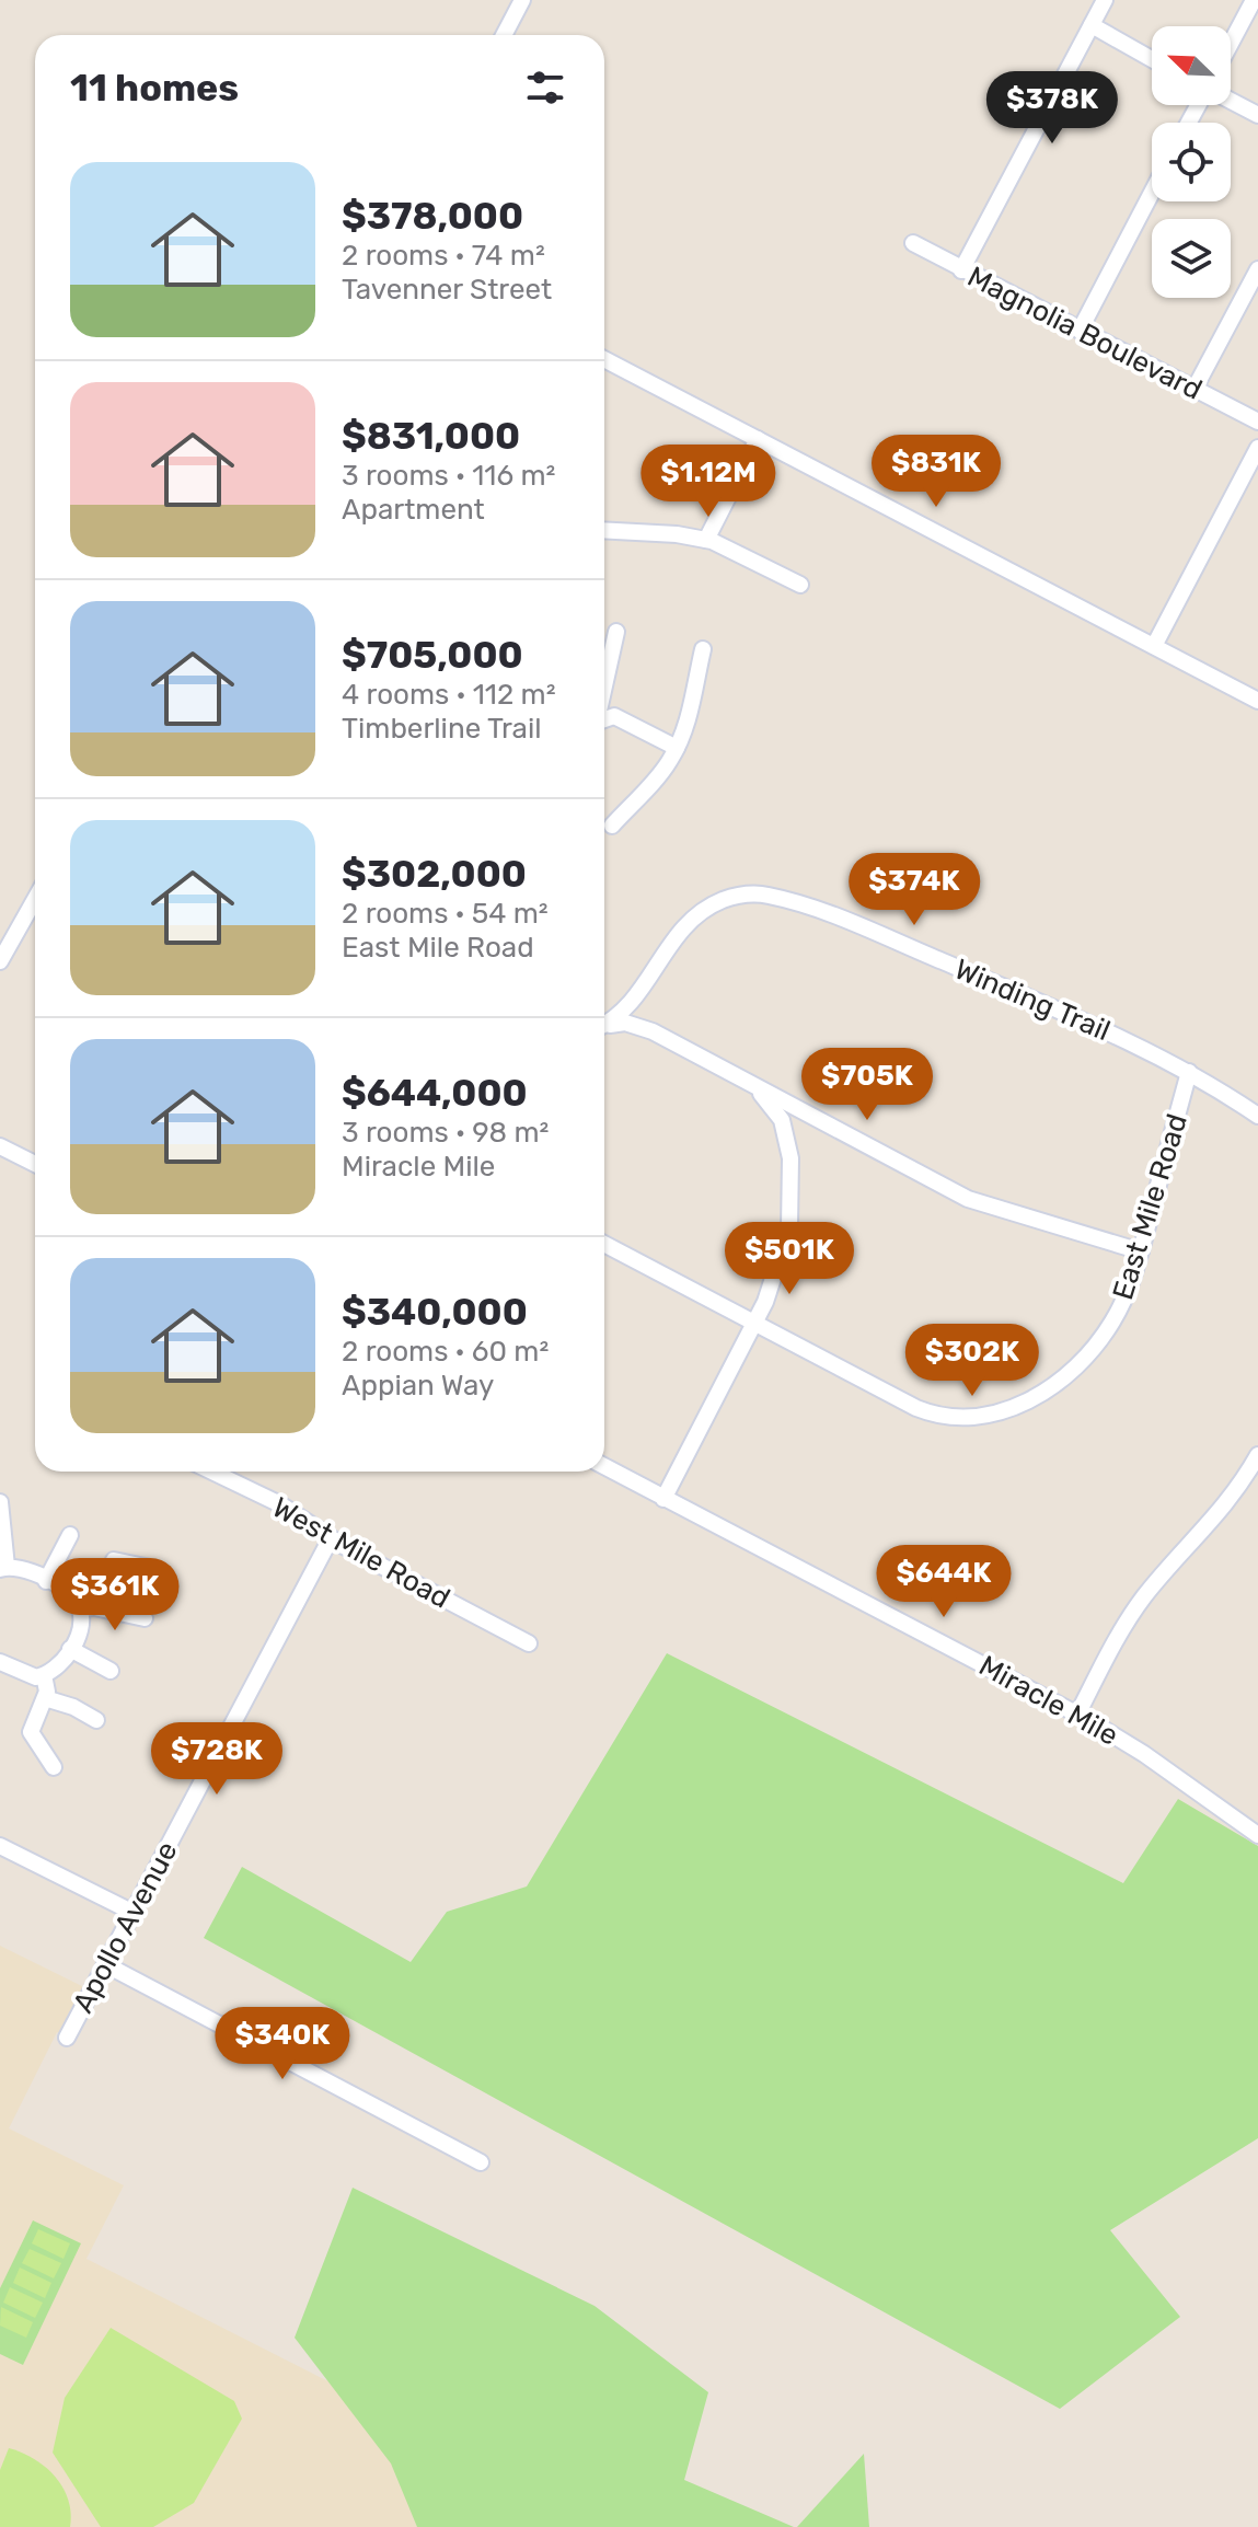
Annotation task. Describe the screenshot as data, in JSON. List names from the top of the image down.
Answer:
{
  "streets": {
    "street": [
      "Magnolia Boulevard",
      "Winding Trail",
      "East Mile Road",
      "West Mile Road",
      "Miracle Mile",
      "Apollo Avenue"
    ]
  },
  "crossings": [
    ["Winding Trail", "East Mile Road"],
    ["West Mile Road", "Apollo Avenue"]
  ],
  "north": "top left",
  "page": {
    "heading": "11 homes",
    "price": [
      "$378K",
      "$831K",
      "$1.12M",
      "$374K",
      "$705K",
      "$501K",
      "$302K",
      "$644K",
      "$361K",
      "$728K",
      "$340K"
    ],
    "list": [
      {
        "name": "$378,000",
        "note": "2 rooms · 74 m² · Tavenner Street"
      },
      {
        "name": "$831,000",
        "note": "3 rooms · 116 m² · Apartment"
      },
      {
        "name": "$705,000",
        "note": "4 rooms · 112 m² · Timberline Trail"
      },
      {
        "name": "$302,000",
        "note": "2 rooms · 54 m² · East Mile Road"
      },
      {
        "name": "$644,000",
        "note": "3 rooms · 98 m² · Miracle Mile"
      },
      {
        "name": "$340,000",
        "note": "2 rooms · 60 m² · Appian Way"
      }
    ]
  }
}
